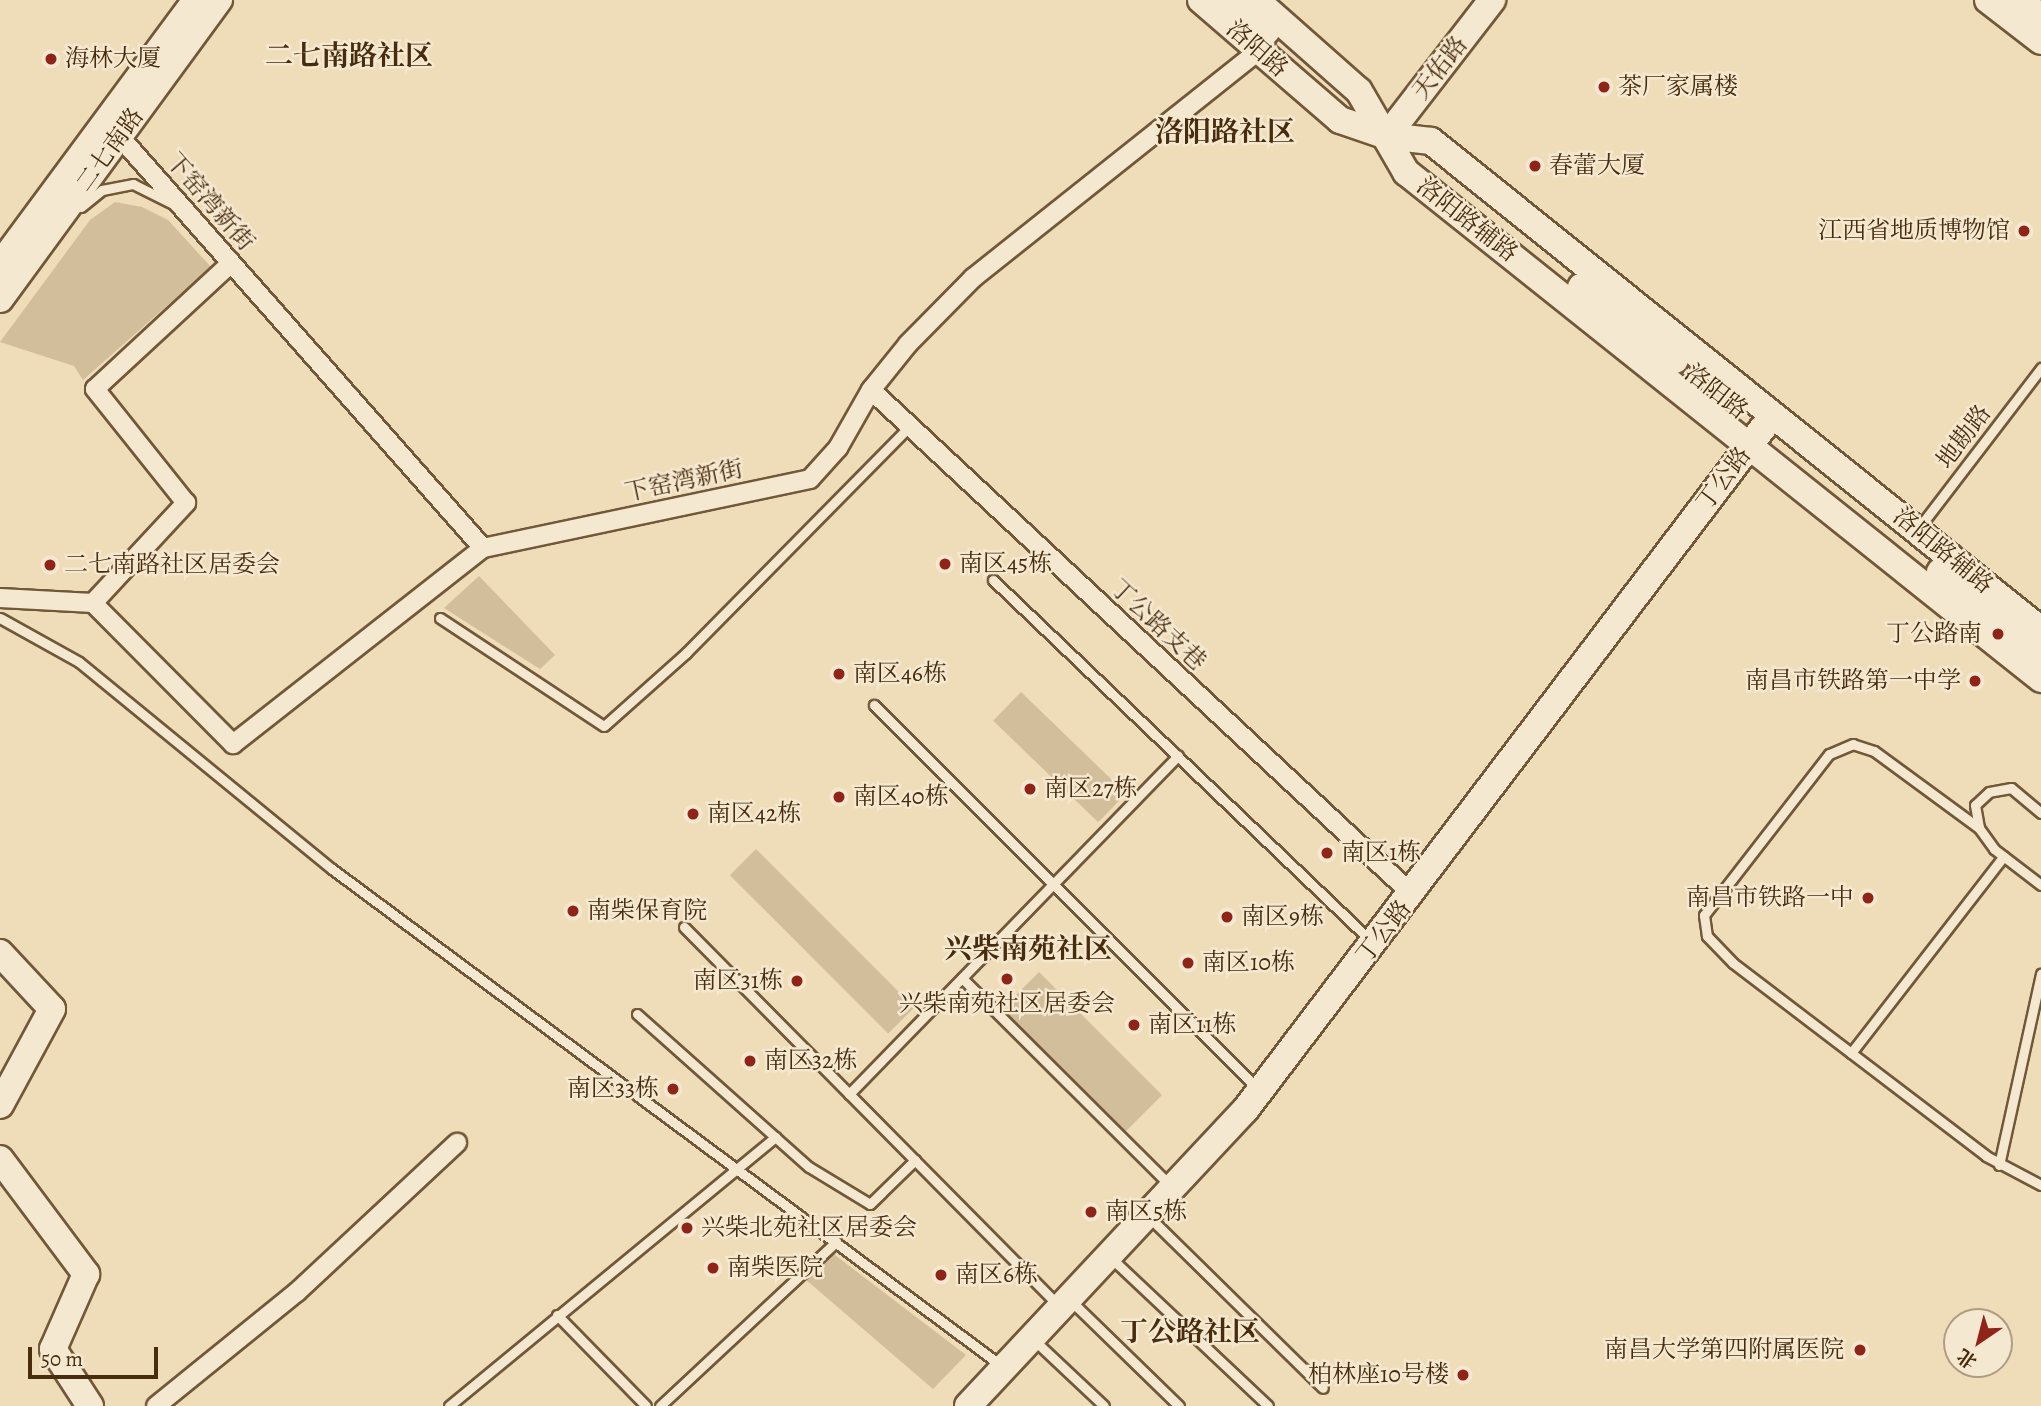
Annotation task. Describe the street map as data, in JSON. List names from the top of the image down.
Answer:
{
  "streets": {
    "street": [
      "洛阳路",
      "天佑路",
      "二七南路",
      "下窑湾新街",
      "洛阳路辅路",
      "丁公路",
      "丁公路支巷"
    ],
    "lane": ["地勘路"]
  },
  "crossings": [
    ["洛阳路", "天佑路"],
    ["洛阳路", "下窑湾新街"],
    ["洛阳路", "洛阳路辅路"],
    ["洛阳路", "丁公路"],
    ["天佑路", "洛阳路辅路"],
    ["二七南路", "下窑湾新街"],
    ["下窑湾新街", "丁公路支巷"],
    ["洛阳路辅路", "地勘路"],
    ["洛阳路辅路", "丁公路"],
    ["丁公路", "丁公路支巷"]
  ],
  "districts": [
    "二七南路社区",
    "洛阳路社区",
    "兴柴南苑社区",
    "丁公路社区"
  ],
  "places": [
    "海林大厦",
    "茶厂家属楼",
    "春蕾大厦",
    "江西省地质博物馆",
    "南区45栋",
    "二七南路社区居委会",
    "丁公路南",
    "南区46栋",
    "南昌市铁路第一中学",
    "南区27栋",
    "南区40栋",
    "南区42栋",
    "南区1栋",
    "南昌市铁路一中",
    "南柴保育院",
    "南区9栋",
    "南区10栋",
    "兴柴南苑社区居委会",
    "南区31栋",
    "南区11栋",
    "南区32栋",
    "南区33栋",
    "南区5栋",
    "兴柴北苑社区居委会",
    "南柴医院",
    "南区6栋",
    "南昌大学第四附属医院",
    "柏林座10号楼"
  ],
  "scale_bar": "50 m",
  "north": "bottom left"
}
